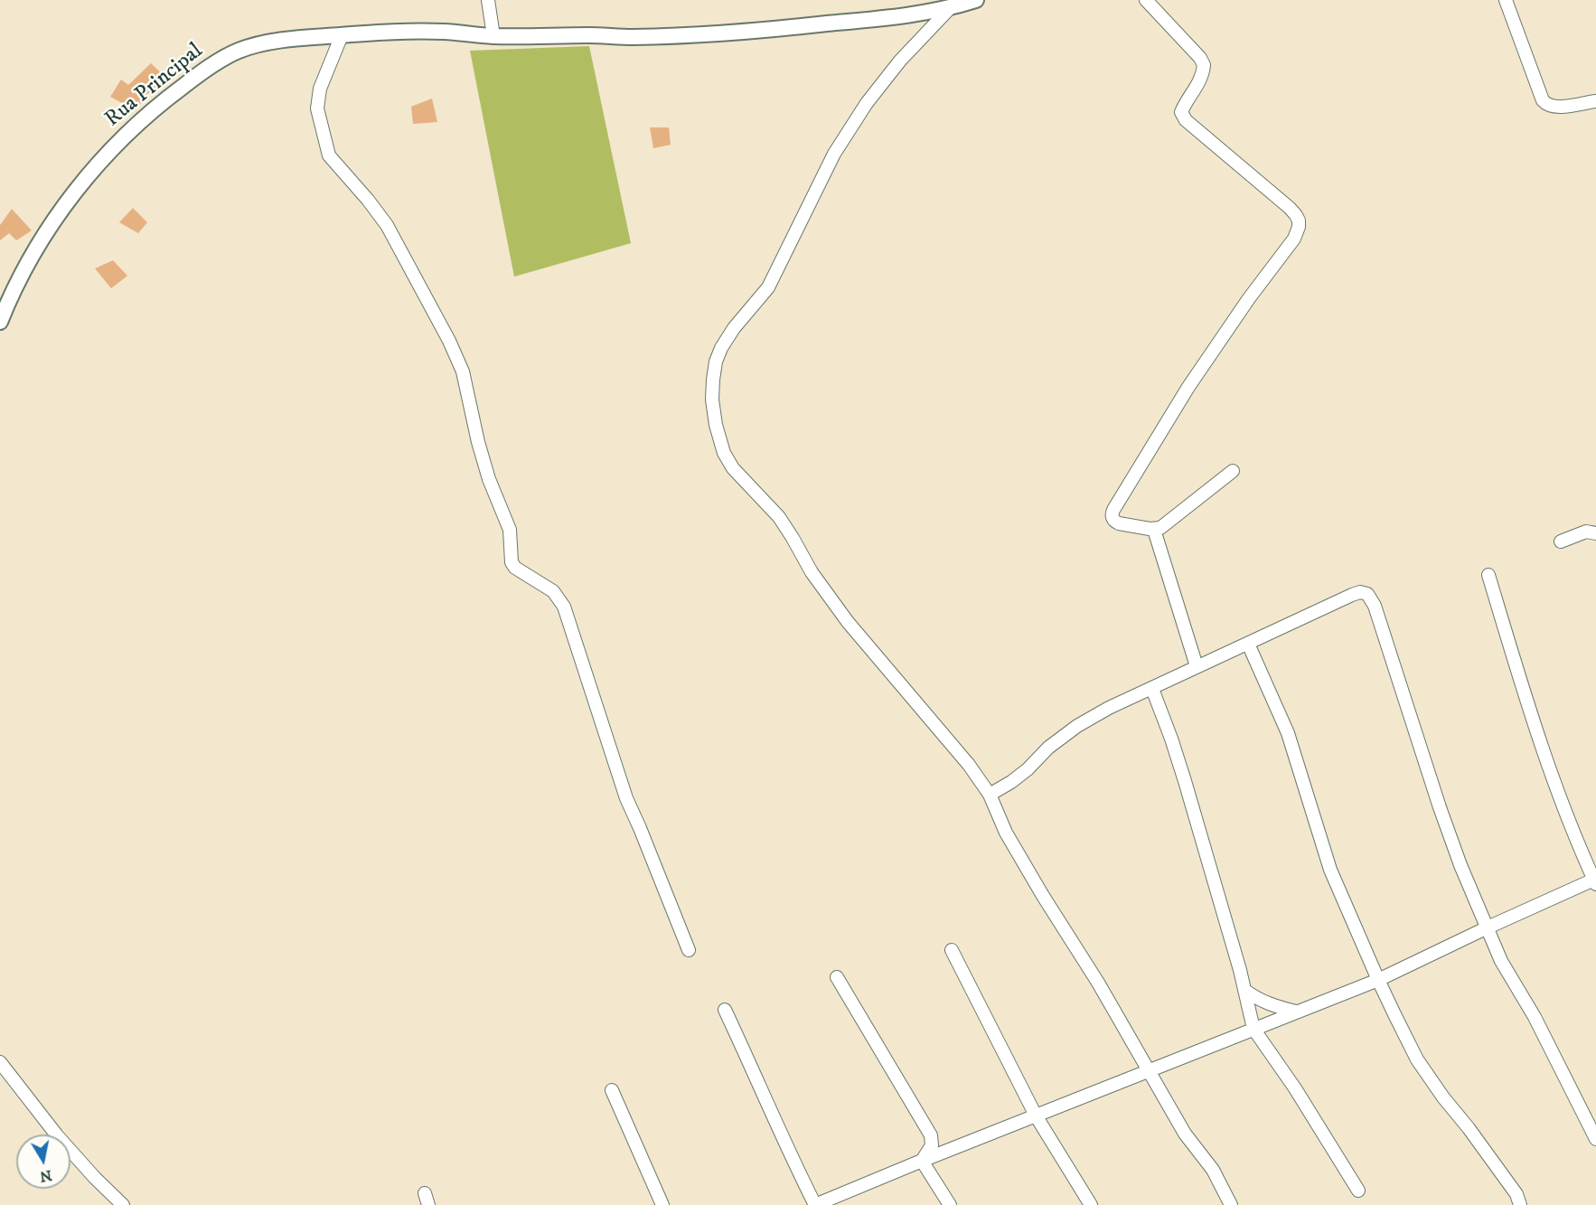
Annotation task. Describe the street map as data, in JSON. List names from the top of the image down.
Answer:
{
  "streets": {
    "street": ["Rua Principal"]
  },
  "north": "bottom"
}
